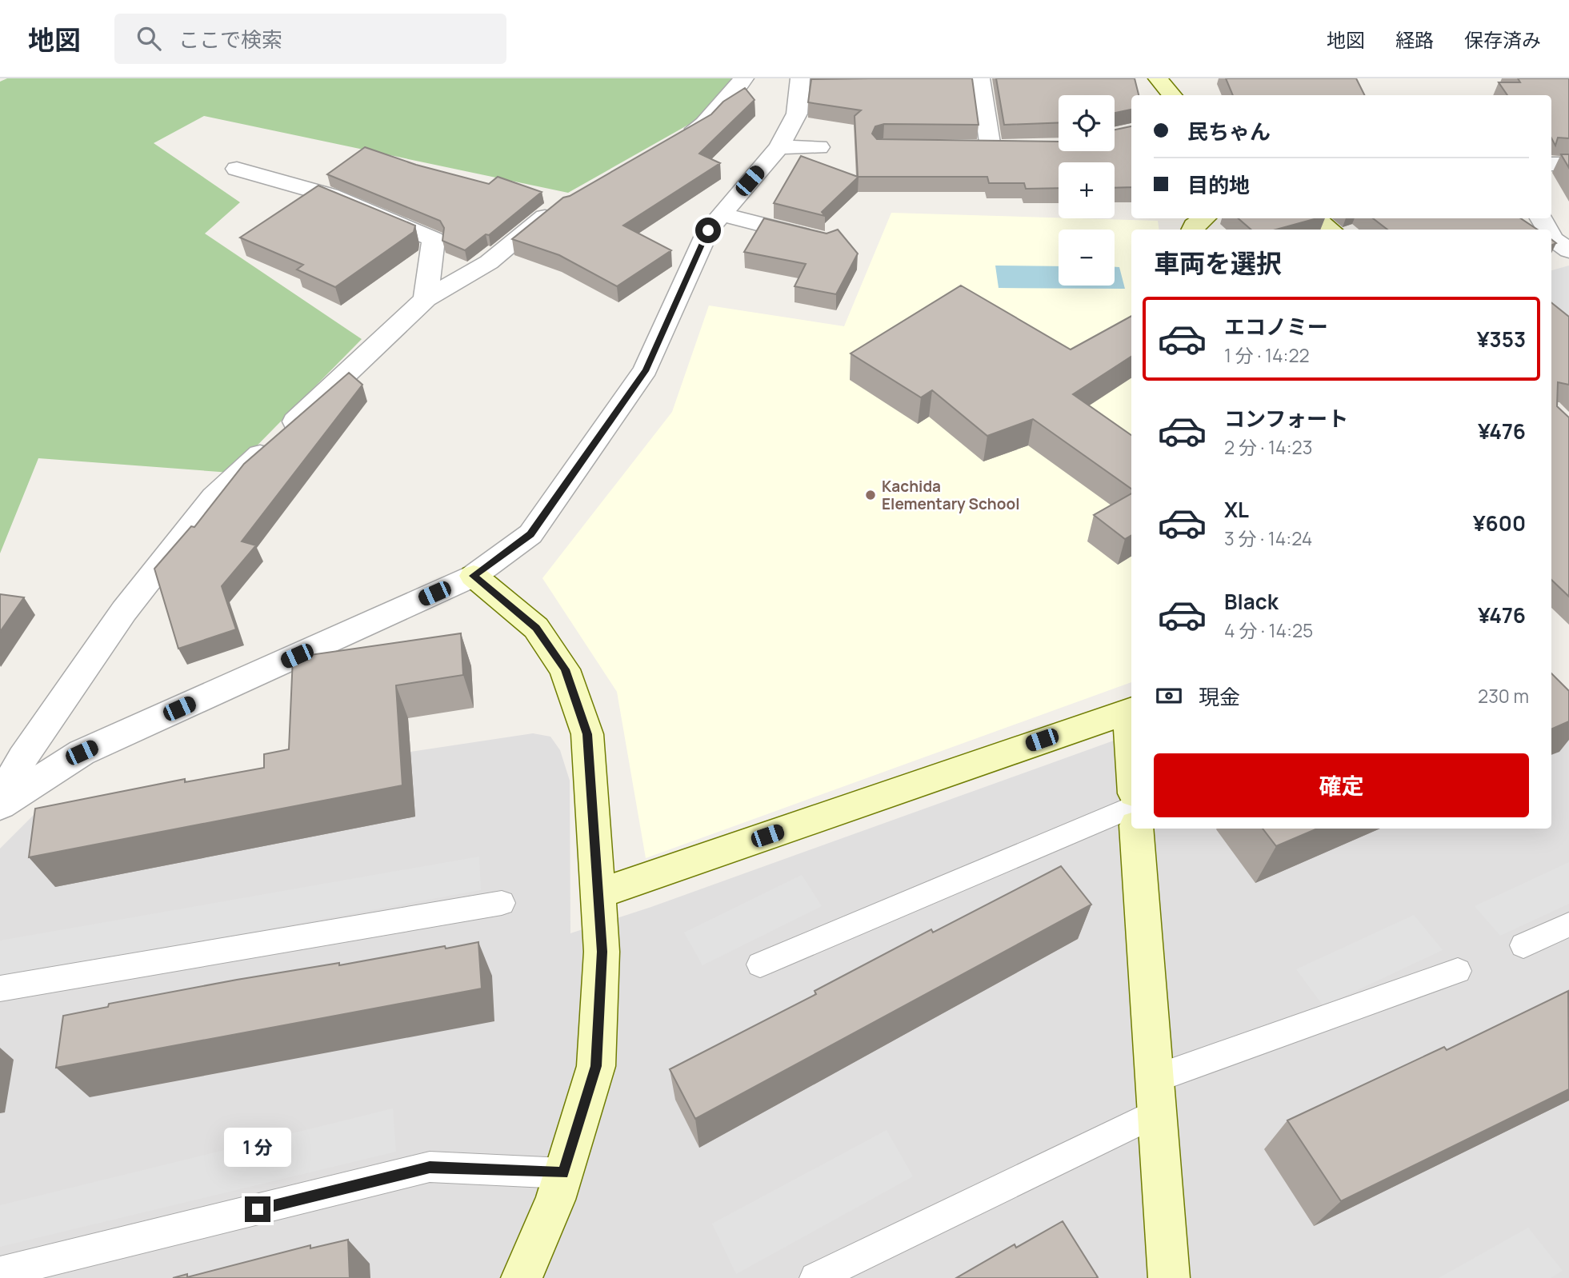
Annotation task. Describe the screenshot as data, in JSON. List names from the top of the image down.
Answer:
{
  "places": ["Kachida Elementary School"],
  "page": {
    "header": "地図",
    "search": "ここで検索",
    "nav": ["地図", "経路", "保存済み"],
    "map_buttons": ["+", "−"],
    "banner": ["民ちゃん", "目的地"],
    "heading": "車両を選択",
    "list": [
      {
        "name": "エコノミー",
        "note": "1 分 · 14:22",
        "value": "¥353"
      },
      {
        "name": "コンフォート",
        "note": "2 分 · 14:23",
        "value": "¥476"
      },
      {
        "name": "XL",
        "note": "3 分 · 14:24",
        "value": "¥600"
      },
      {
        "name": "Black",
        "note": "4 分 · 14:25",
        "value": "¥476"
      }
    ],
    "pay": ["現金", "230 m"],
    "buttons": "確定",
    "bubble": "1 分"
  }
}
